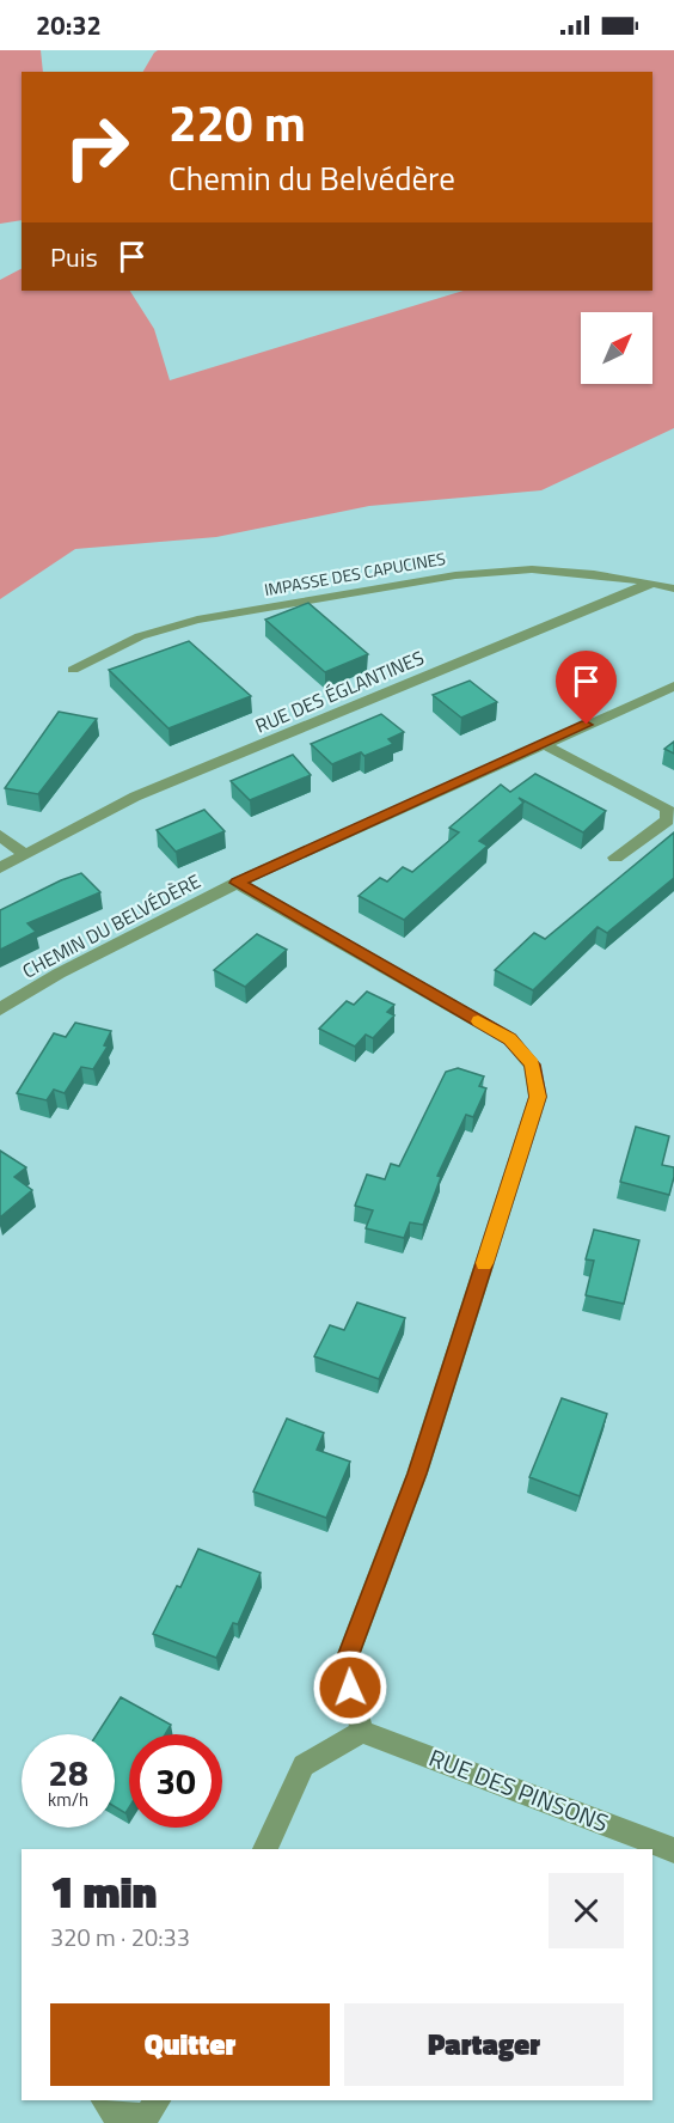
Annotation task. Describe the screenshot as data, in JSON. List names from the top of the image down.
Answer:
{
  "streets": {
    "street": [
      "IMPASSE DES CAPUCINES",
      "RUE DES ÉGLANTINES",
      "CHEMIN DU BELVÉDÈRE",
      "RUE DES PINSONS"
    ]
  },
  "crossings": [
    ["IMPASSE DES CAPUCINES", "RUE DES ÉGLANTINES"]
  ],
  "north": "top right",
  "page": {
    "status": "20:32",
    "turn": ["220 m", "Chemin du Belvédère"],
    "then": "Puis",
    "speed": "28 km/h",
    "limit": "30",
    "heading": ["1 min", "320 m · 20:33"],
    "buttons": ["Quitter", "Partager"]
  }
}
